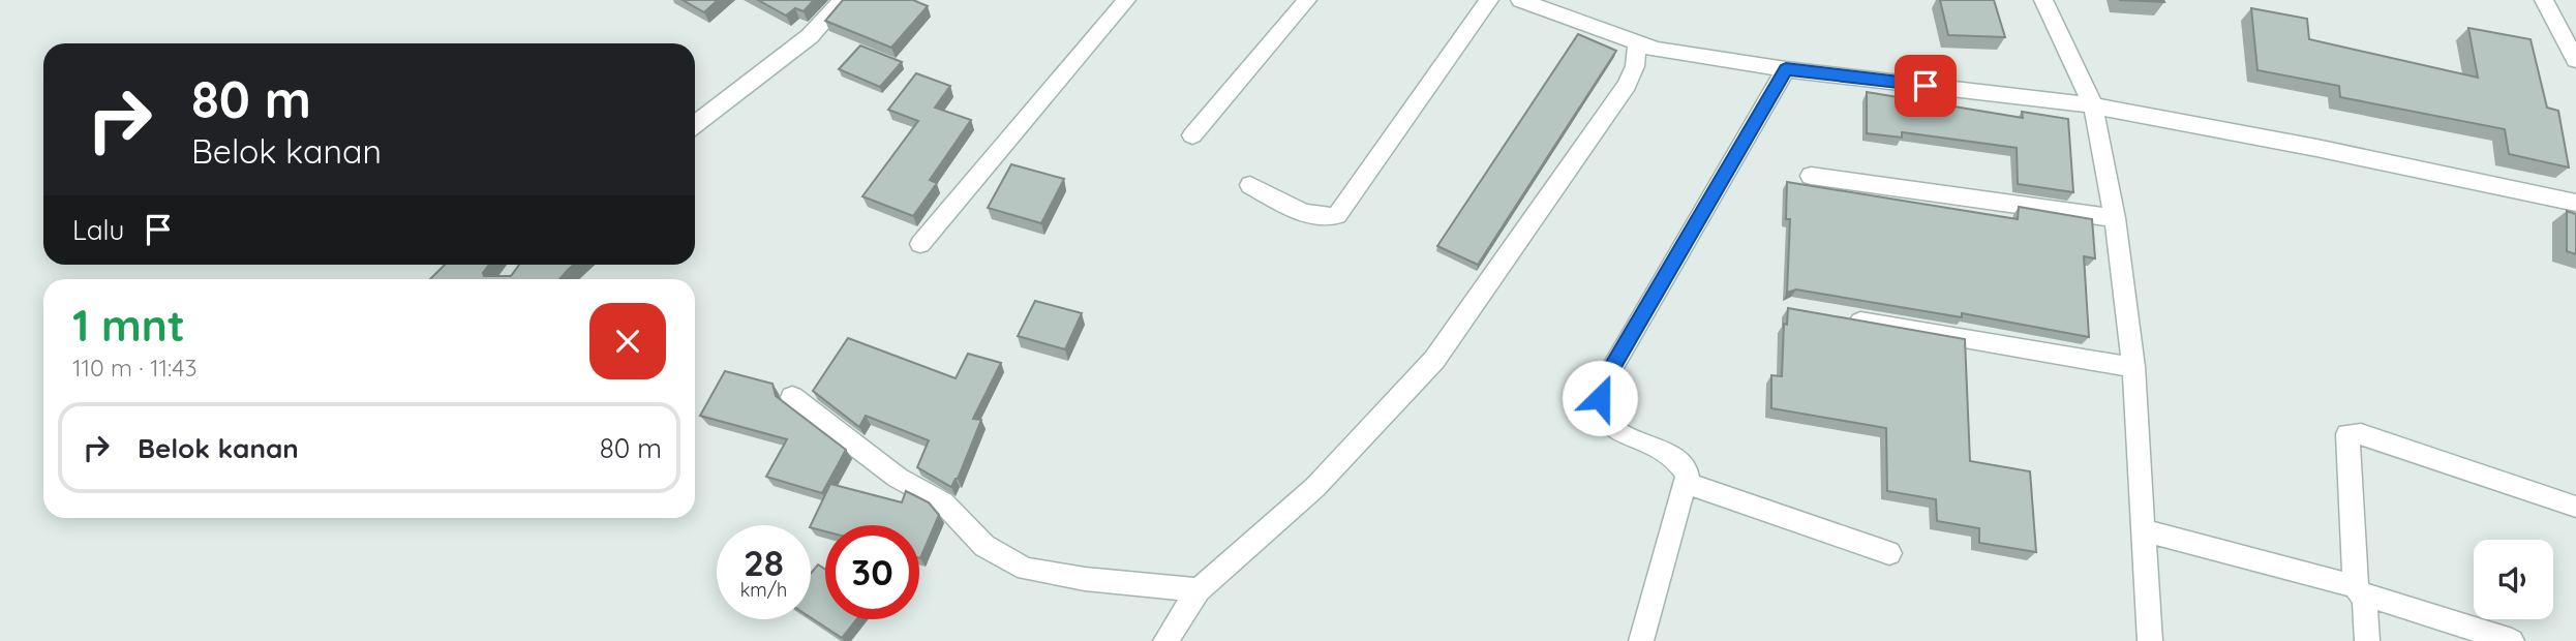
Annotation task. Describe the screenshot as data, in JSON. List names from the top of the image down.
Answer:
{
  "page": {
    "turn": ["80 m", "Belok kanan"],
    "then": "Lalu",
    "heading": ["1 mnt", "110 m · 11:43"],
    "list": [
      {
        "name": "Belok kanan",
        "value": "80 m"
      }
    ],
    "speed": "28 km/h",
    "limit": "30"
  }
}
